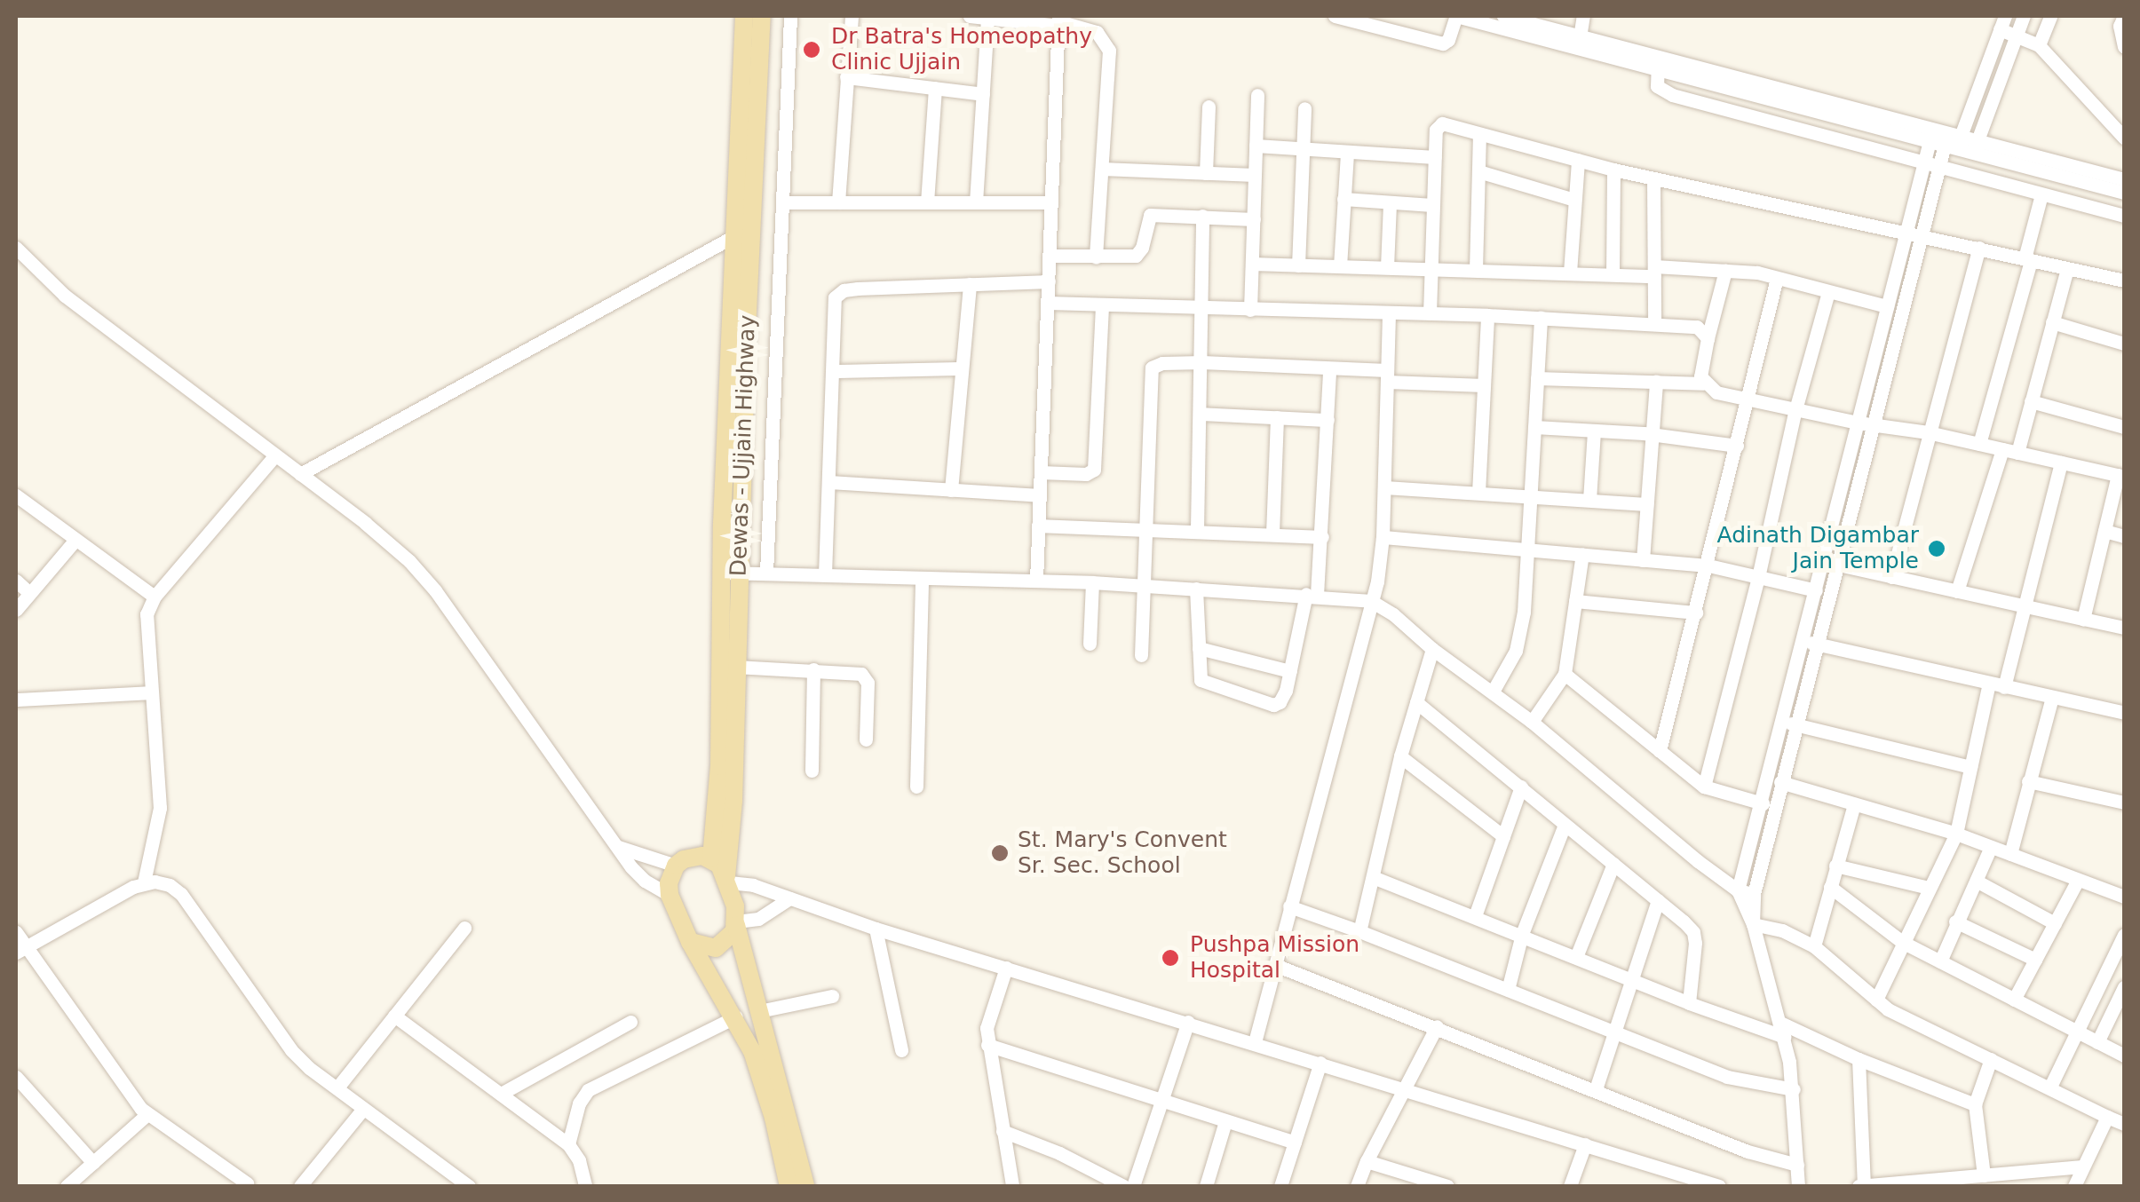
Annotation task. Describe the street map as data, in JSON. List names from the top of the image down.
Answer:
{
  "streets": {
    "main road": ["Dewas - Ujjain Highway"]
  },
  "places": [
    "Dr Batra's Homeopathy Clinic Ujjain",
    "Adinath Digambar Jain Temple",
    "St. Mary's Convent Sr. Sec. School",
    "Pushpa Mission Hospital"
  ]
}
